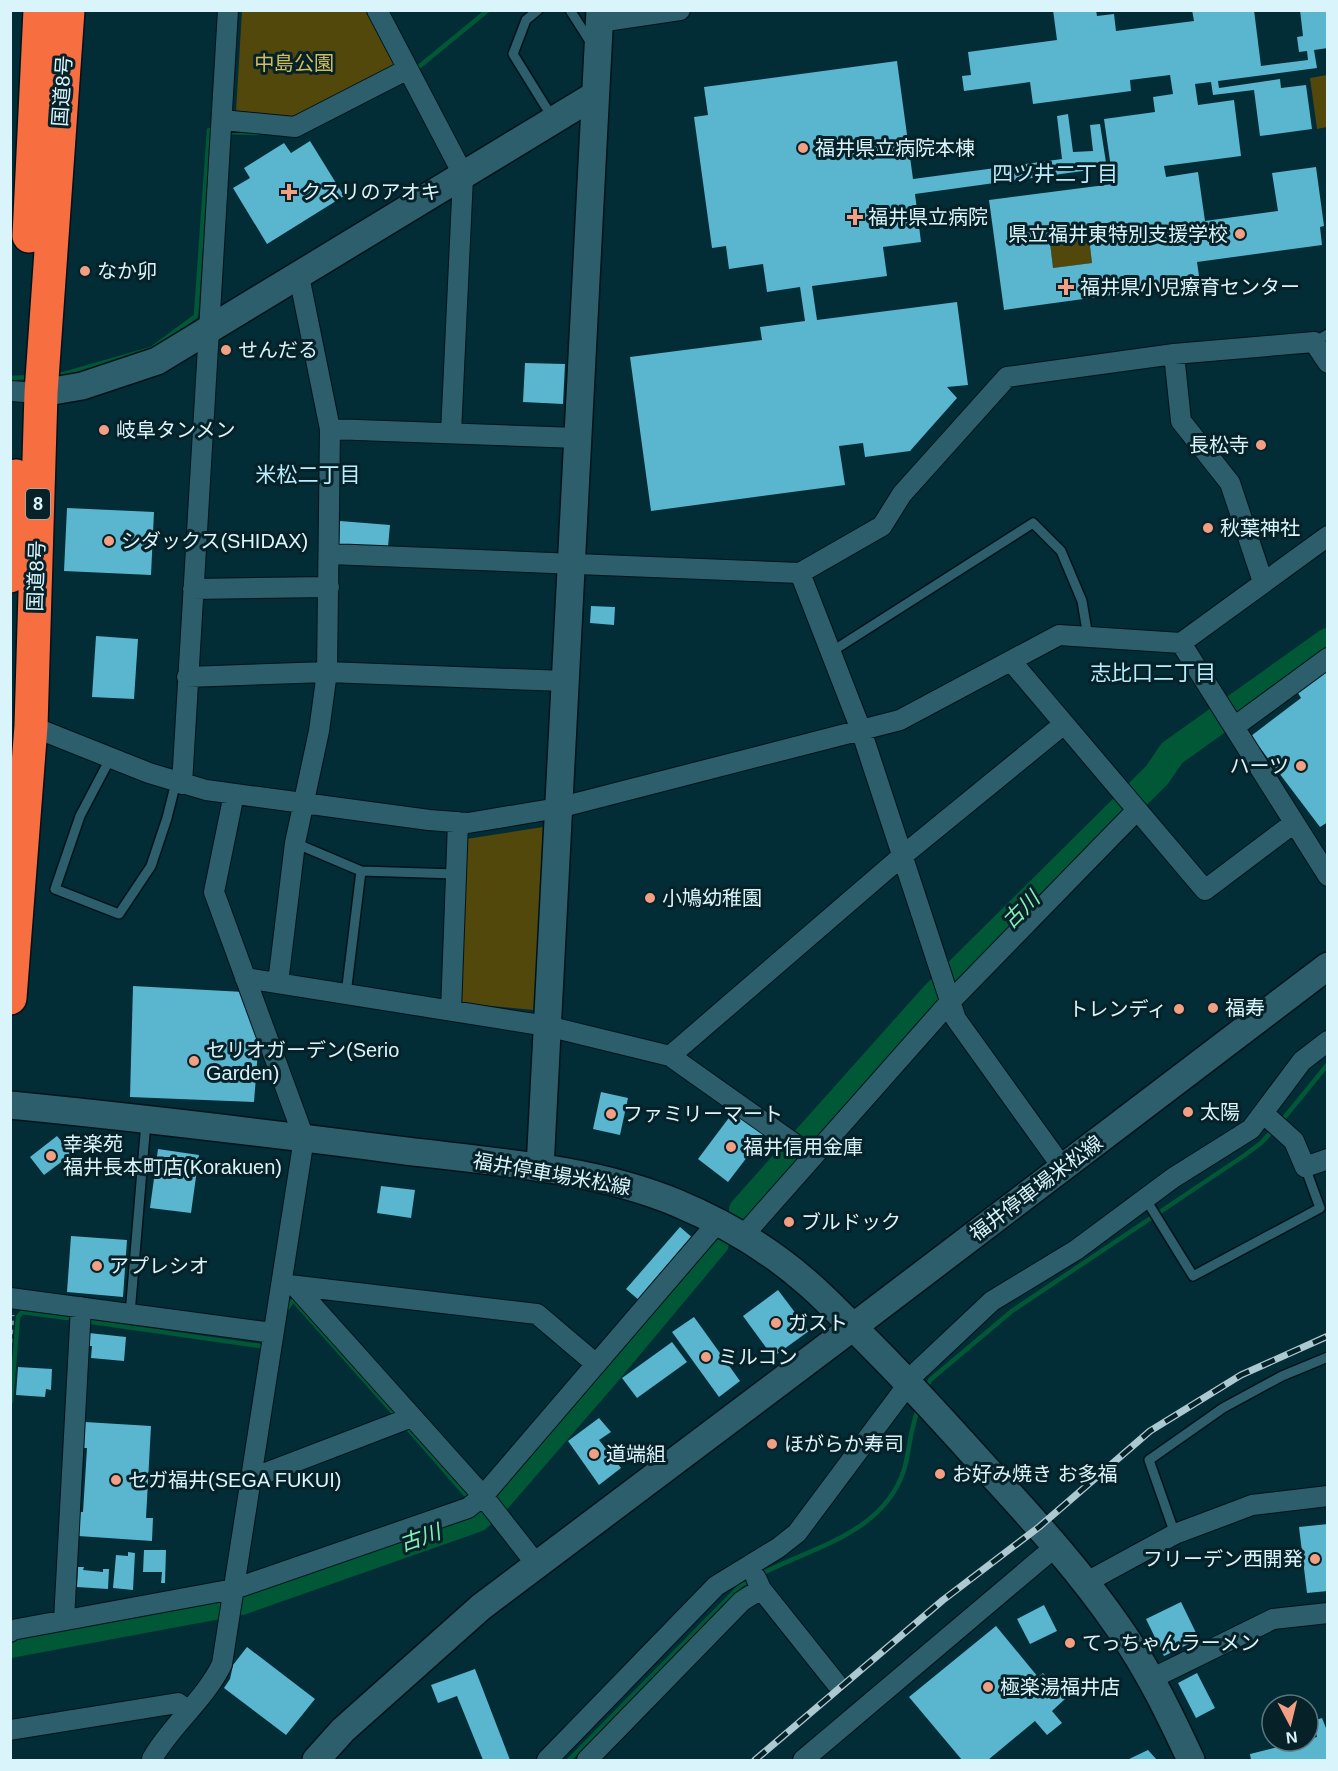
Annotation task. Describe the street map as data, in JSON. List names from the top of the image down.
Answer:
{
  "streets": {
    "highway": ["国道8号", "8"],
    "street": ["福井停車場米松線"]
  },
  "districts": ["四ツ井二丁目", "米松二丁目", "志比口二丁目"],
  "water": ["古川"],
  "parks": ["中島公園"],
  "places": {
    "other": [
      "福井県立病院本棟",
      "県立福井東特別支援学校",
      "なか卯",
      "せんだる",
      "岐阜タンメン",
      "長松寺",
      "秋葉神社",
      "シダックス(SHIDAX)",
      "ハーツ",
      "小鳩幼稚園",
      "福寿",
      "トレンディ",
      "セリオガーデン(Serio Garden)",
      "太陽",
      "ファミリーマート",
      "福井信用金庫",
      "幸楽苑 福井長本町店(Korakuen)",
      "ブルドック",
      "アプレシオ",
      "ガスト",
      "ミルコン",
      "ほがらか寿司",
      "道端組",
      "お好み焼き お多福",
      "セガ福井(SEGA FUKUI)",
      "フリーデン西開発",
      "てっちゃんラーメン",
      "極楽湯福井店"
    ],
    "health": ["クスリのアオキ", "福井県立病院", "福井県小児療育センター"]
  },
  "north": "bottom"
}
